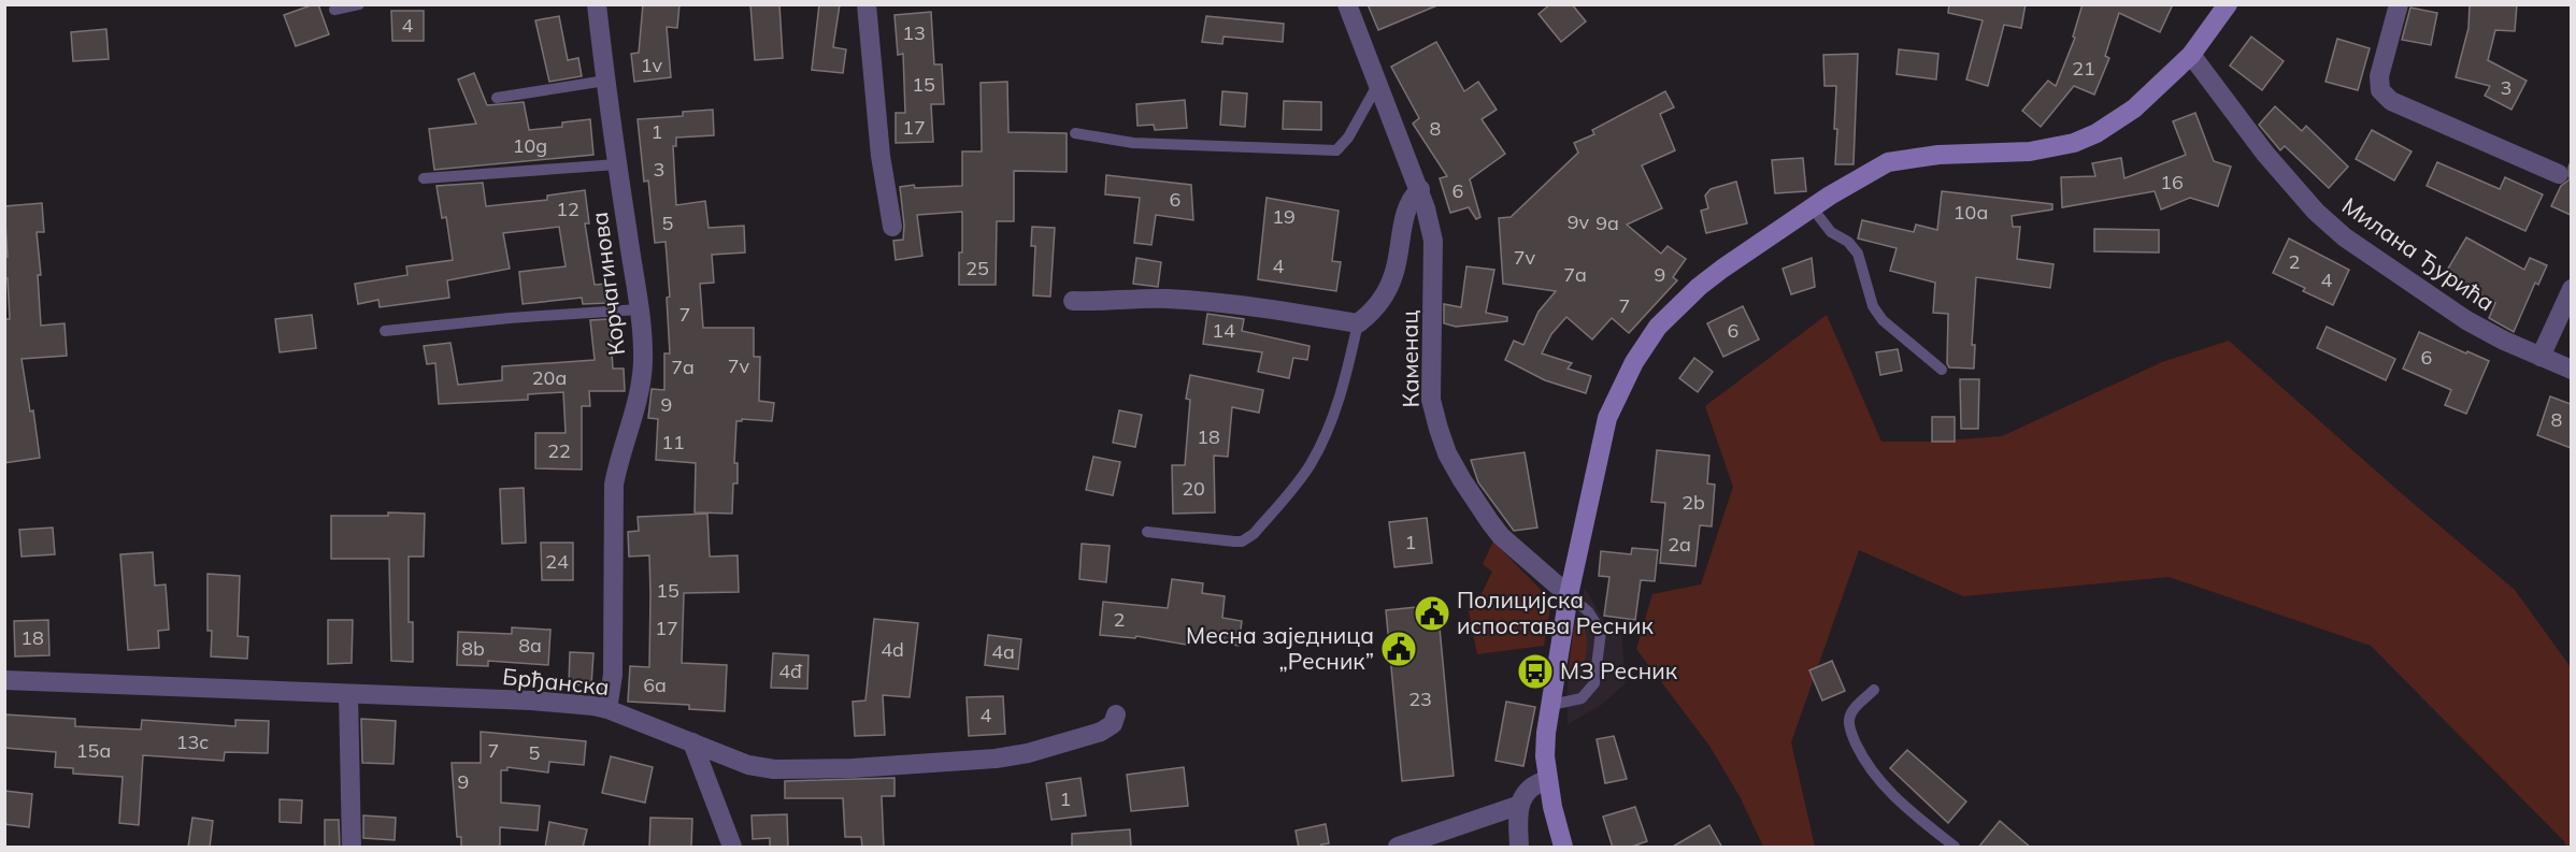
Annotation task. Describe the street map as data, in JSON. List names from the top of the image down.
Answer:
{
  "streets": {
    "street": [
      "Милана Ђурића",
      "Корчагинова",
      "Каменац",
      "Брђанска"
    ]
  },
  "crossings": [
    ["Корчагинова", "Брђанска"]
  ],
  "places": {
    "public building": ["Полицијска испостава Ресник", "Месна заједница „Ресник”"],
    "bus stop": ["МЗ Ресник"]
  },
  "house_numbers": [
    "4",
    "13",
    "1v",
    "21",
    "15",
    "3",
    "17",
    "8",
    "1",
    "10g",
    "3",
    "16",
    "6",
    "6",
    "12",
    "10a",
    "19",
    "9v",
    "5",
    "9a",
    "7v",
    "2",
    "4",
    "25",
    "7a",
    "9",
    "4",
    "7",
    "7",
    "14",
    "6",
    "6",
    "7v",
    "7a",
    "20a",
    "9",
    "8",
    "18",
    "11",
    "22",
    "20",
    "2b",
    "1",
    "2a",
    "24",
    "15",
    "2",
    "17",
    "18",
    "8a",
    "8b",
    "4d",
    "4a",
    "4đ",
    "6a",
    "23",
    "4",
    "13c",
    "15a",
    "7",
    "5",
    "9",
    "1"
  ]
}
